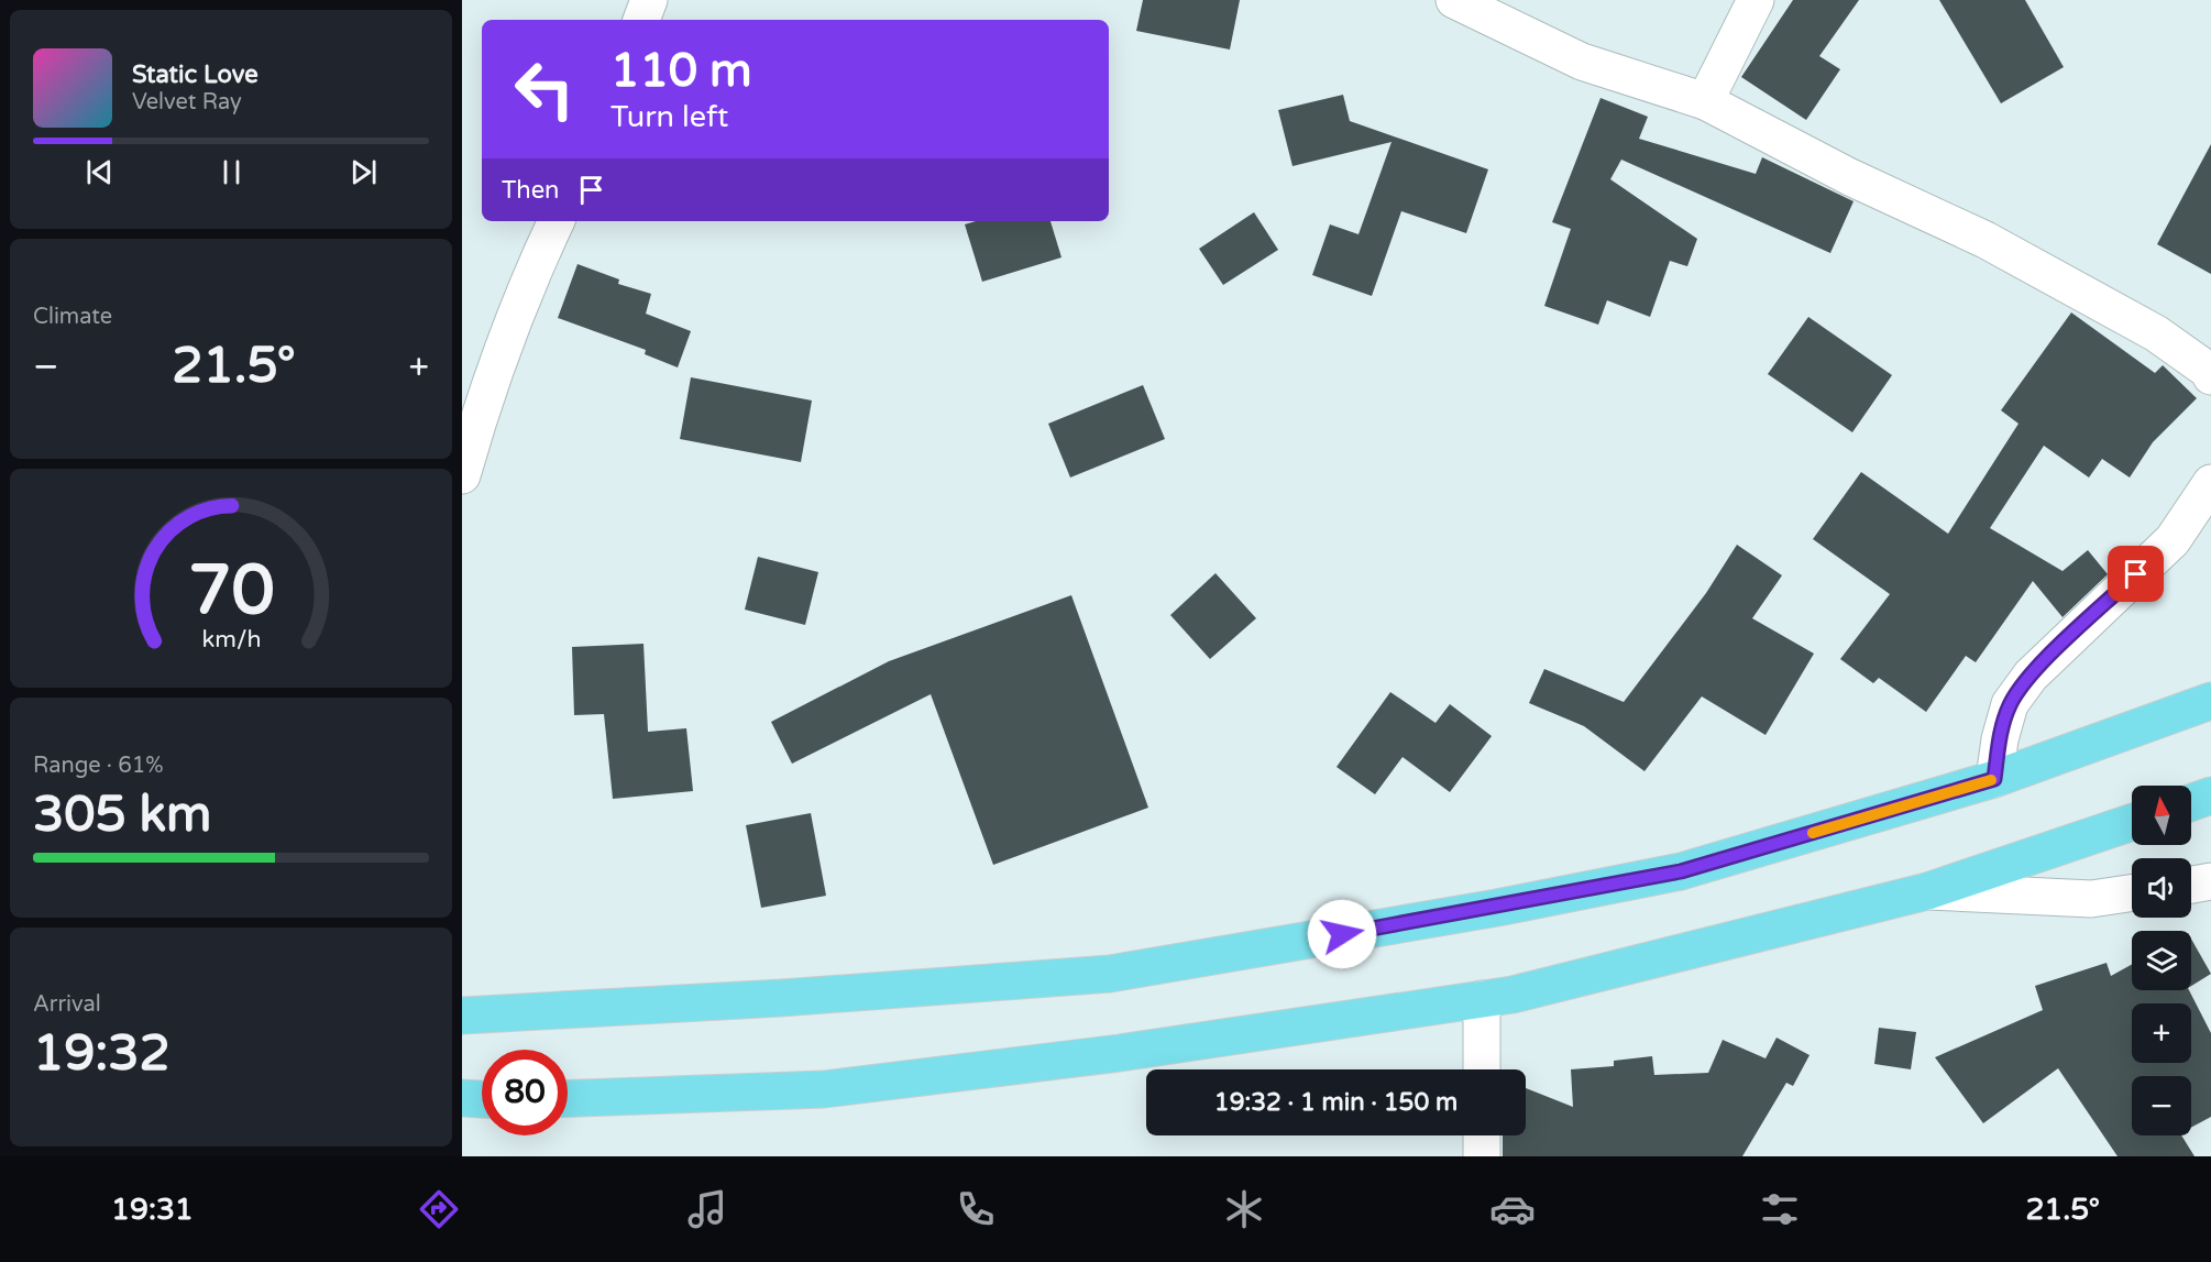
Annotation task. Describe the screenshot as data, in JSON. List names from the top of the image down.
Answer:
{
  "north": "top",
  "page": {
    "turn": ["110 m", "Turn left"],
    "song": ["Static Love", "Velvet Ray"],
    "then": "Then",
    "tile": [
      "Climate",
      ["Range · 61%", "305 km"],
      ["Arrival", "19:32"]
    ],
    "heat": ["−", "21.5°", "+"],
    "map_buttons": ["+", "−"],
    "limit": "80",
    "trip": "19:32 · 1 min · 150 m",
    "tabs": ["19:31", "21.5°"],
    "gauge": ["70", "km/h"]
  }
}
